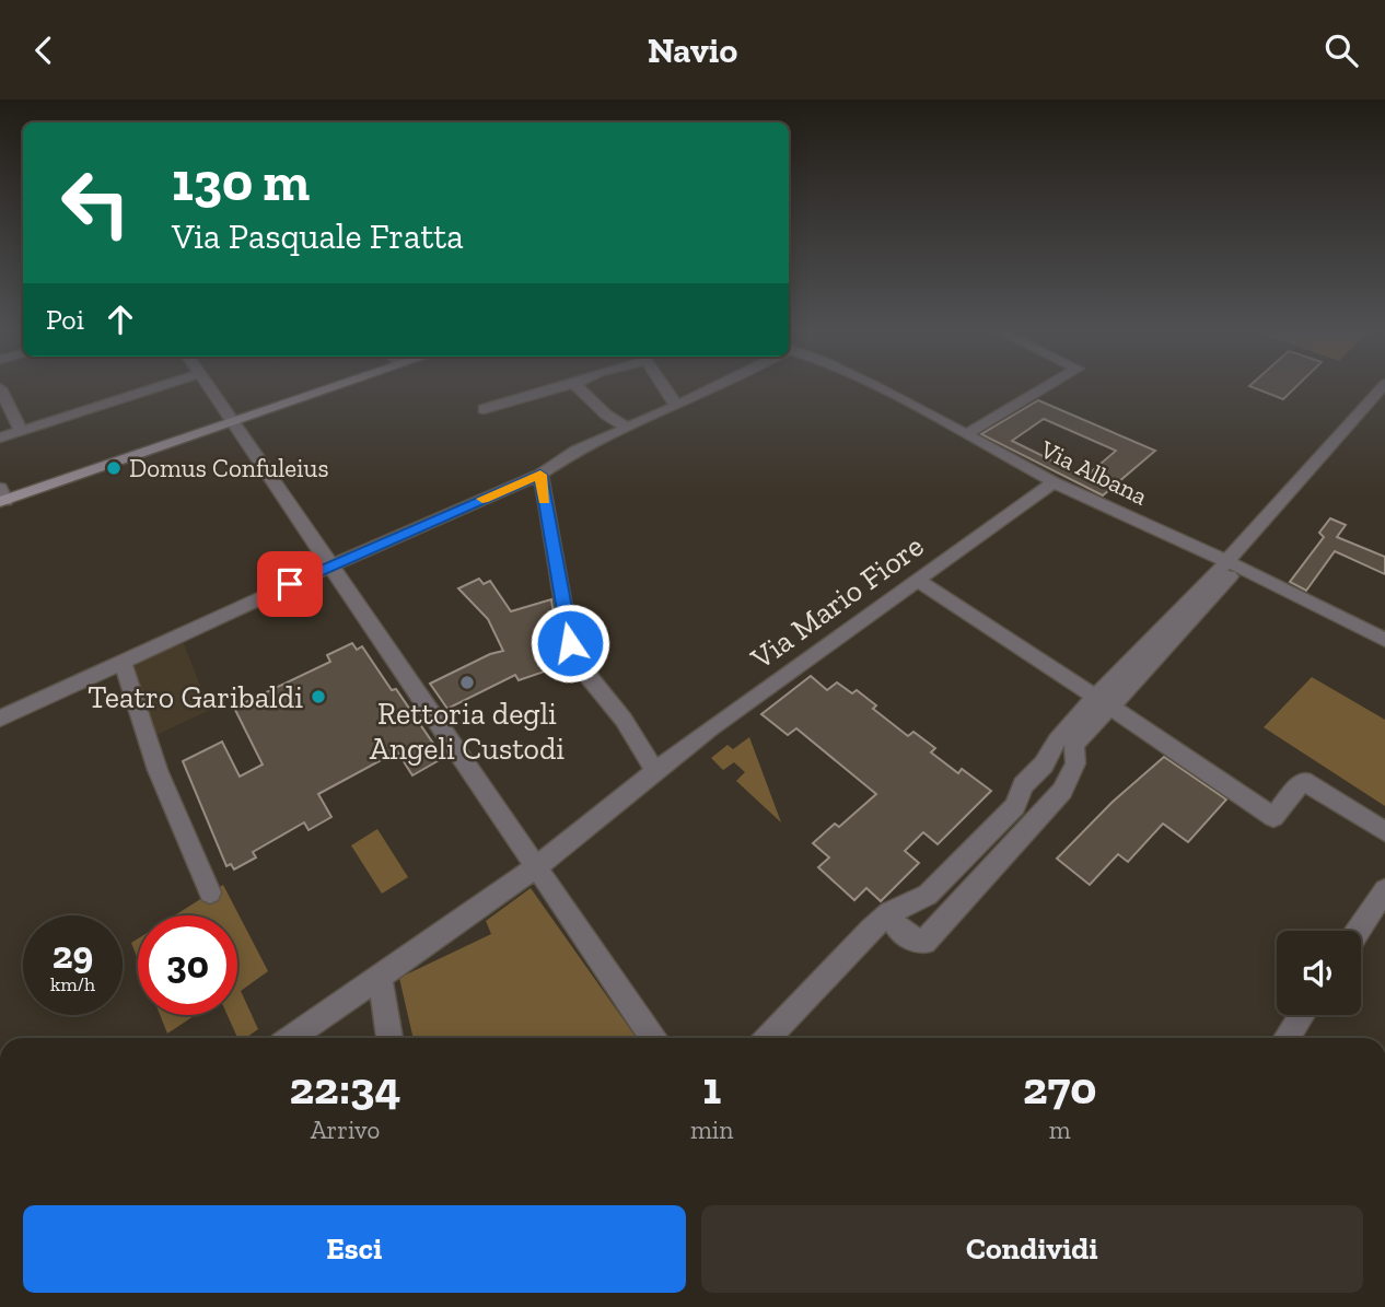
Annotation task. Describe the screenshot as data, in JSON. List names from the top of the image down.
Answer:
{
  "streets": {
    "street": ["Via Albana", "Via Mario Fiore"]
  },
  "crossings": [
    ["Via Albana", "Via Mario Fiore"]
  ],
  "places": ["Domus Confuleius", "Rettoria degli Angeli Custodi", "Teatro Garibaldi"],
  "page": {
    "header": "Navio",
    "turn": ["130 m", "Via Pasquale Fratta"],
    "then": "Poi",
    "speed": "29 km/h",
    "limit": "30",
    "eta": [
      "22:34",
      "Arrivo",
      "1",
      "min",
      "270",
      "m"
    ],
    "buttons": ["Esci", "Condividi"]
  }
}
